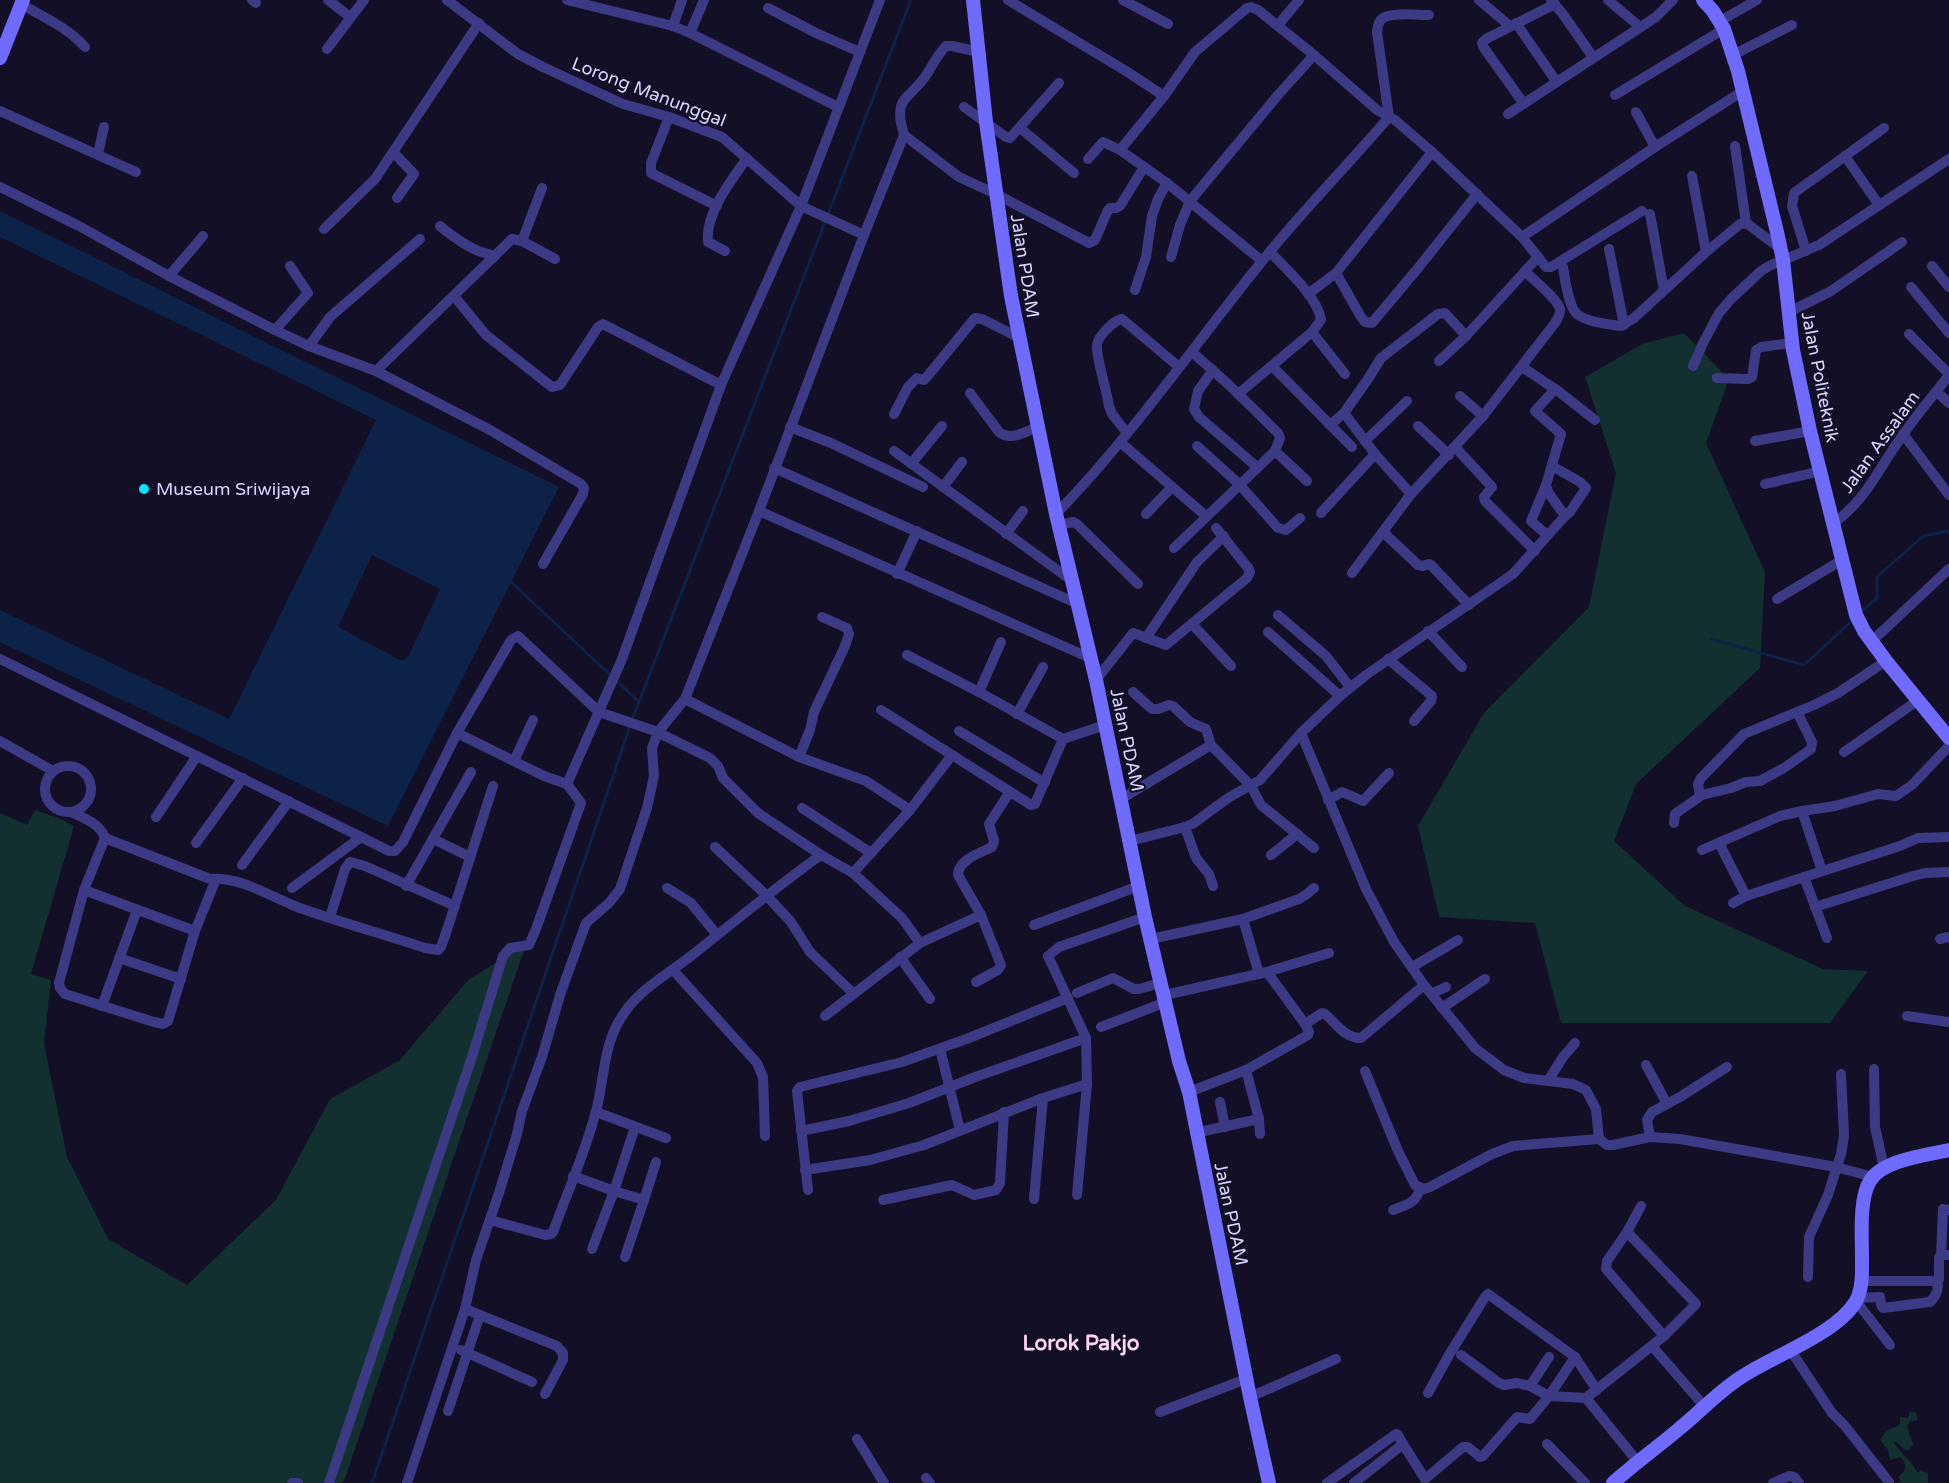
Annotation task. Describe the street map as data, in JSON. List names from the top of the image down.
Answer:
{
  "streets": {
    "street": [
      "Lorong Manunggal",
      "Jalan PDAM",
      "Jalan Politeknik",
      "Jalan Assalam"
    ]
  },
  "crossings": [
    ["Jalan Politeknik", "Jalan Assalam"]
  ],
  "districts": ["Lorok Pakjo"],
  "places": ["Museum Sriwijaya"]
}
